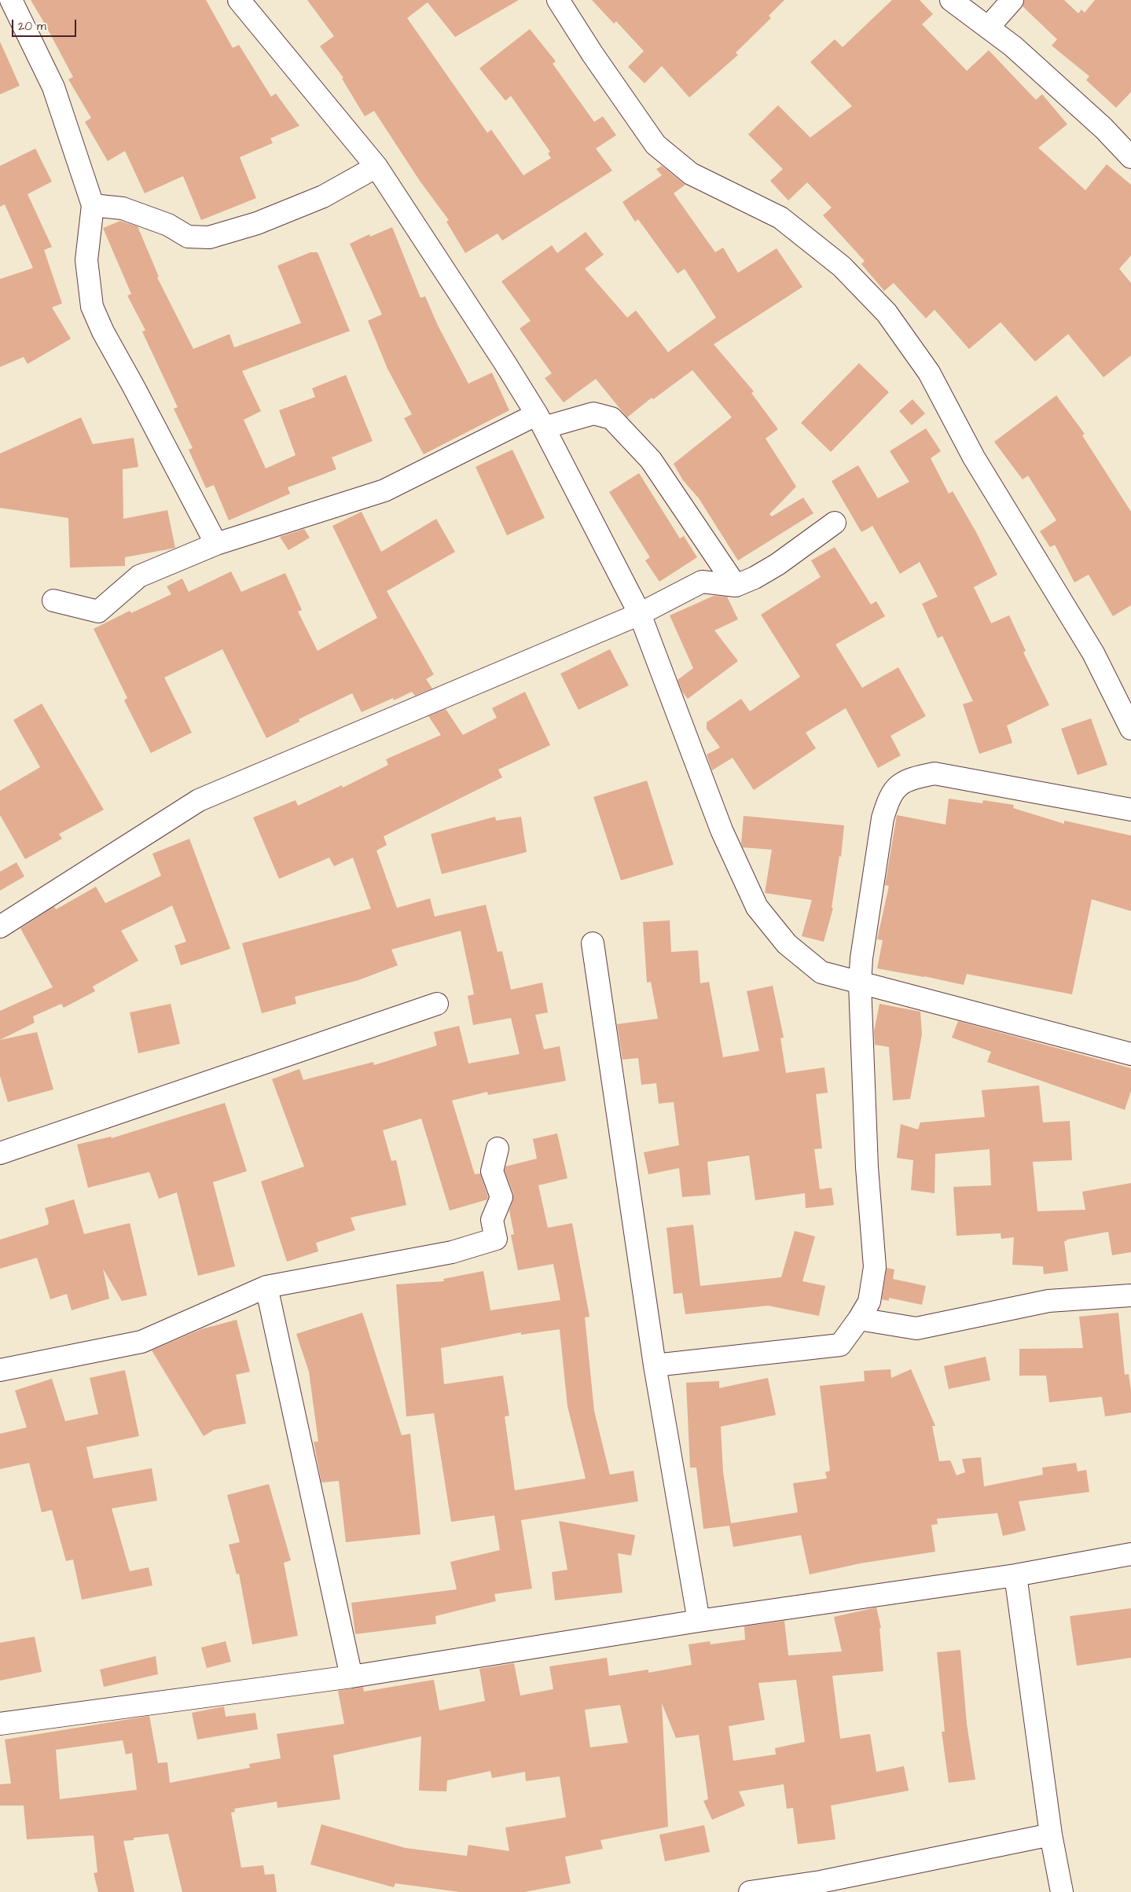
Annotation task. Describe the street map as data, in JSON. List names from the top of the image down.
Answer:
{
  "scale_bar": "20 m"
}
